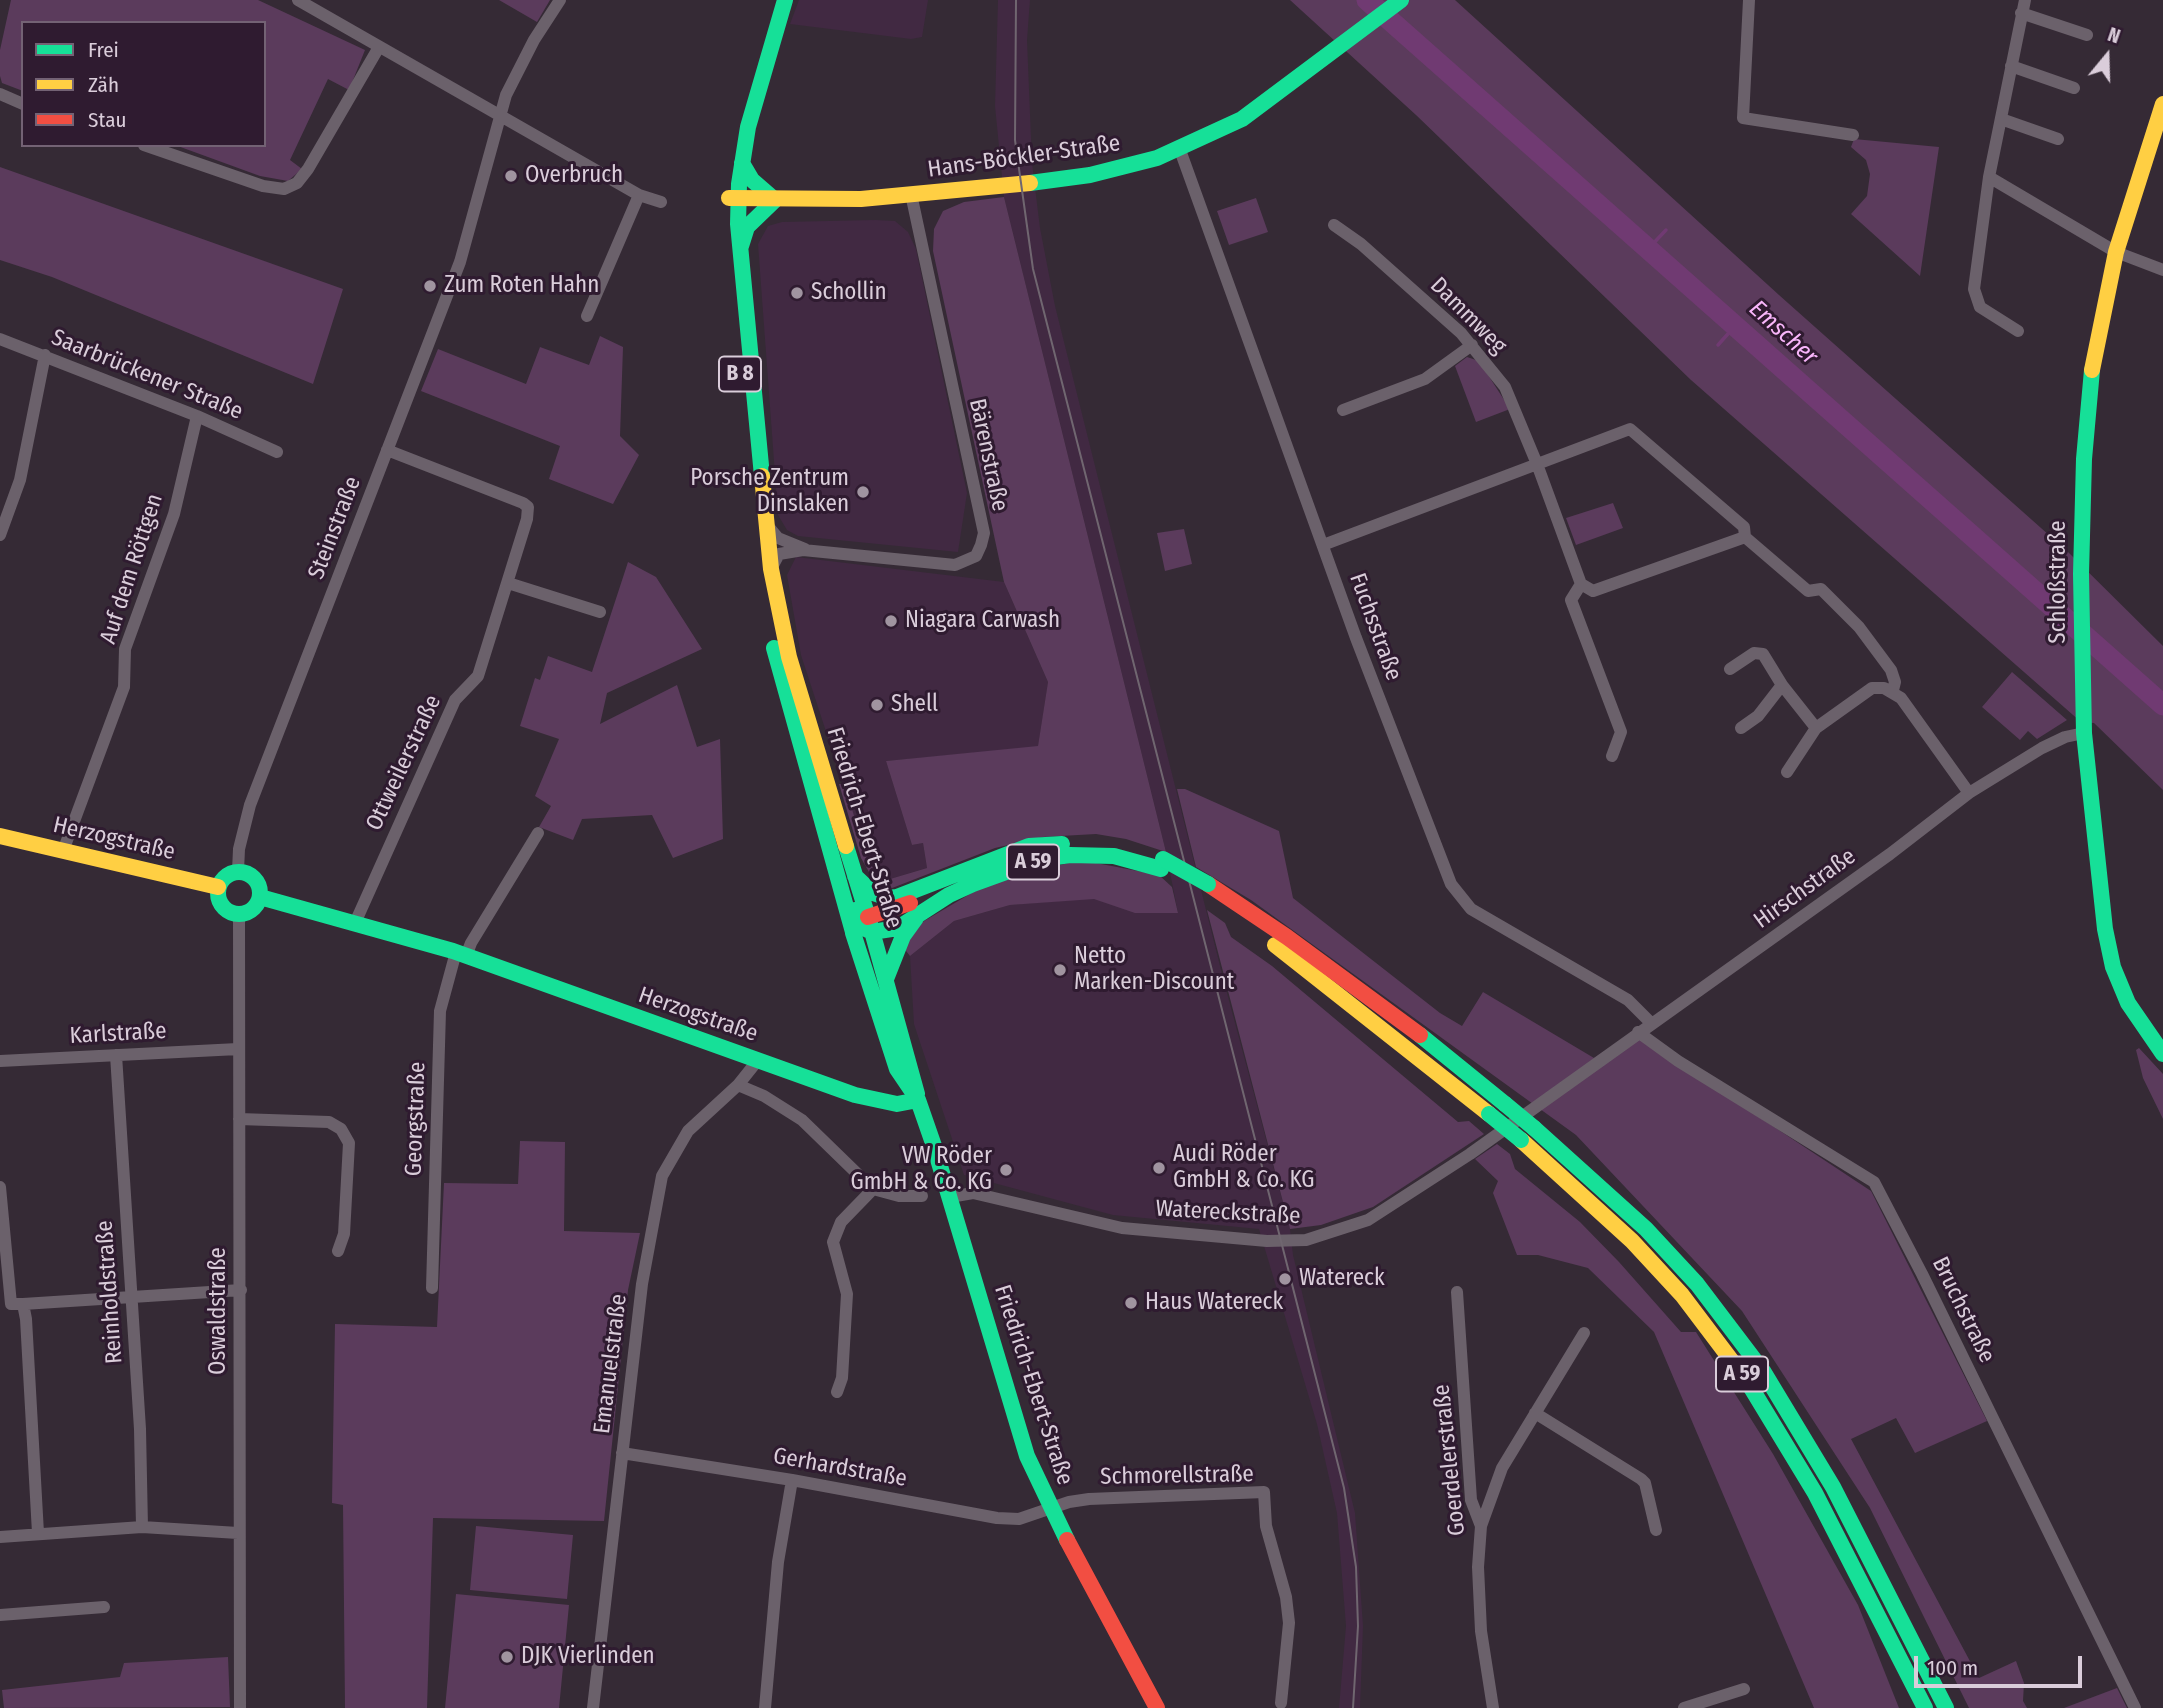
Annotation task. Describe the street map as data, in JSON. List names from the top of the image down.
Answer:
{
  "streets": {
    "main road": [
      "Hans-Böckler-Straße",
      "B 8",
      "Schloßstraße",
      "Friedrich-Ebert-Straße",
      "Herzogstraße",
      "A 59"
    ],
    "street": [
      "Dammweg",
      "Saarbrückener Straße",
      "Bärenstraße",
      "Steinstraße",
      "Auf dem Röttgen",
      "Fuchsstraße",
      "Ottweilerstraße",
      "Hirschstraße",
      "Karlstraße",
      "Georgstraße",
      "Watereckstraße",
      "Reinholdstraße",
      "Bruchstraße",
      "Oswaldstraße",
      "Emanuelstraße",
      "Goerdelerstraße",
      "Gerhardstraße",
      "Schmorellstraße"
    ]
  },
  "crossings": [
    ["Hans-Böckler-Straße", "B 8"],
    ["Hans-Böckler-Straße", "Bärenstraße"],
    ["Hans-Böckler-Straße", "Fuchsstraße"],
    ["Hans-Böckler-Straße", "Friedrich-Ebert-Straße"],
    ["B 8", "Bärenstraße"],
    ["B 8", "Friedrich-Ebert-Straße"],
    ["Saarbrückener Straße", "Auf dem Röttgen"],
    ["Steinstraße", "Ottweilerstraße"],
    ["Steinstraße", "Herzogstraße"],
    ["Steinstraße", "Oswaldstraße"],
    ["Auf dem Röttgen", "Herzogstraße"],
    ["Schloßstraße", "Hirschstraße"],
    ["Fuchsstraße", "Hirschstraße"],
    ["Ottweilerstraße", "Herzogstraße"],
    ["Friedrich-Ebert-Straße", "Herzogstraße"],
    ["Friedrich-Ebert-Straße", "Watereckstraße"],
    ["Friedrich-Ebert-Straße", "Gerhardstraße"],
    ["Friedrich-Ebert-Straße", "Schmorellstraße"],
    ["Herzogstraße", "Georgstraße"],
    ["Herzogstraße", "Oswaldstraße"],
    ["Herzogstraße", "Emanuelstraße"],
    ["Hirschstraße", "Watereckstraße"],
    ["Hirschstraße", "Bruchstraße"],
    ["Karlstraße", "Reinholdstraße"],
    ["Karlstraße", "Oswaldstraße"],
    ["Emanuelstraße", "Gerhardstraße"],
    ["Gerhardstraße", "Schmorellstraße"]
  ],
  "water": ["Emscher"],
  "places": [
    "Overbruch",
    "Zum Roten Hahn",
    "Schollin",
    "Porsche Zentrum Dinslaken",
    "Niagara Carwash",
    "Shell",
    "Netto Marken-Discount",
    "Audi Röder GmbH & Co. KG",
    "VW Röder GmbH & Co. KG",
    "Watereck",
    "Haus Watereck",
    "DJK Vierlinden"
  ],
  "legend": ["Frei", "Zäh", "Stau"],
  "scale_bar": "100 m",
  "north": "top"
}
